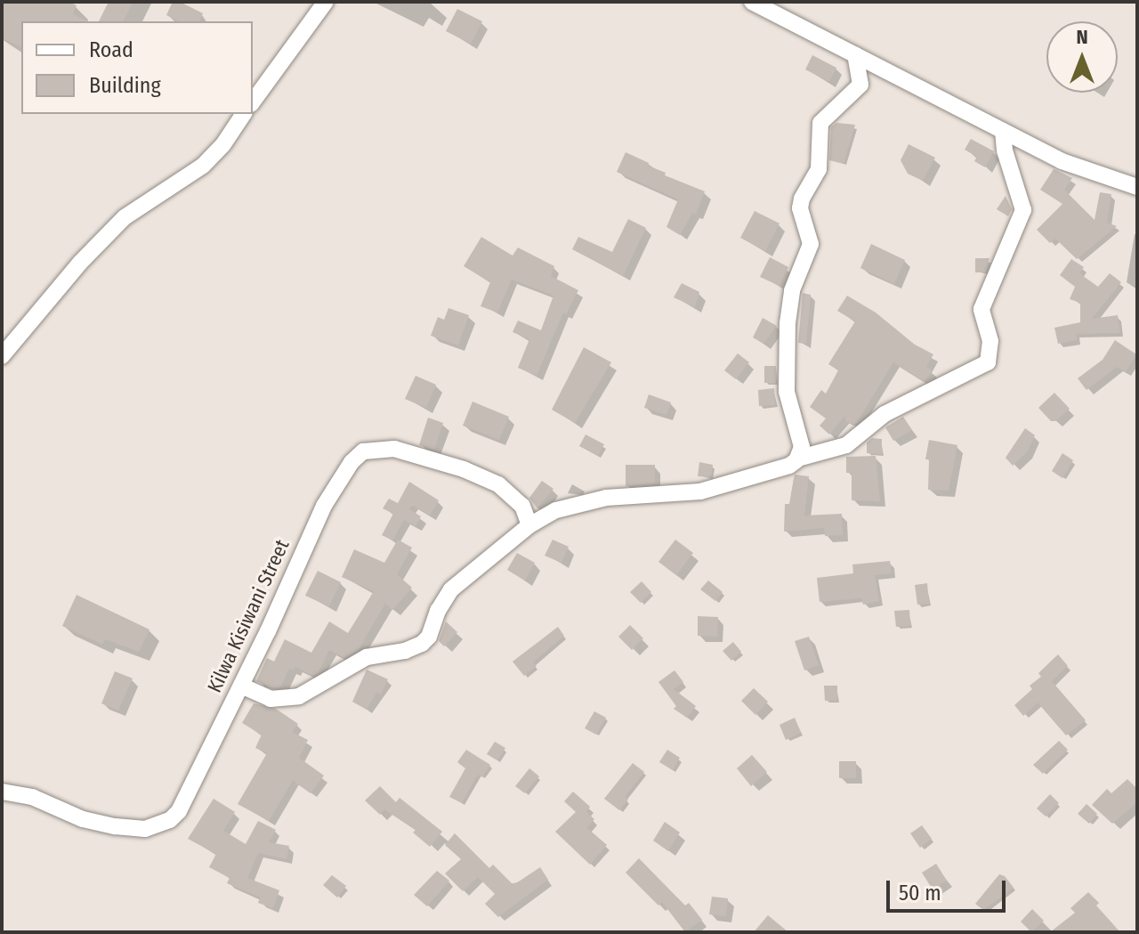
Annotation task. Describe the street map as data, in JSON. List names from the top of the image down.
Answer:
{
  "streets": {
    "street": ["Kilwa Kisiwani Street"]
  },
  "legend": ["Road", "Building"],
  "scale_bar": "50 m",
  "north": "top"
}
